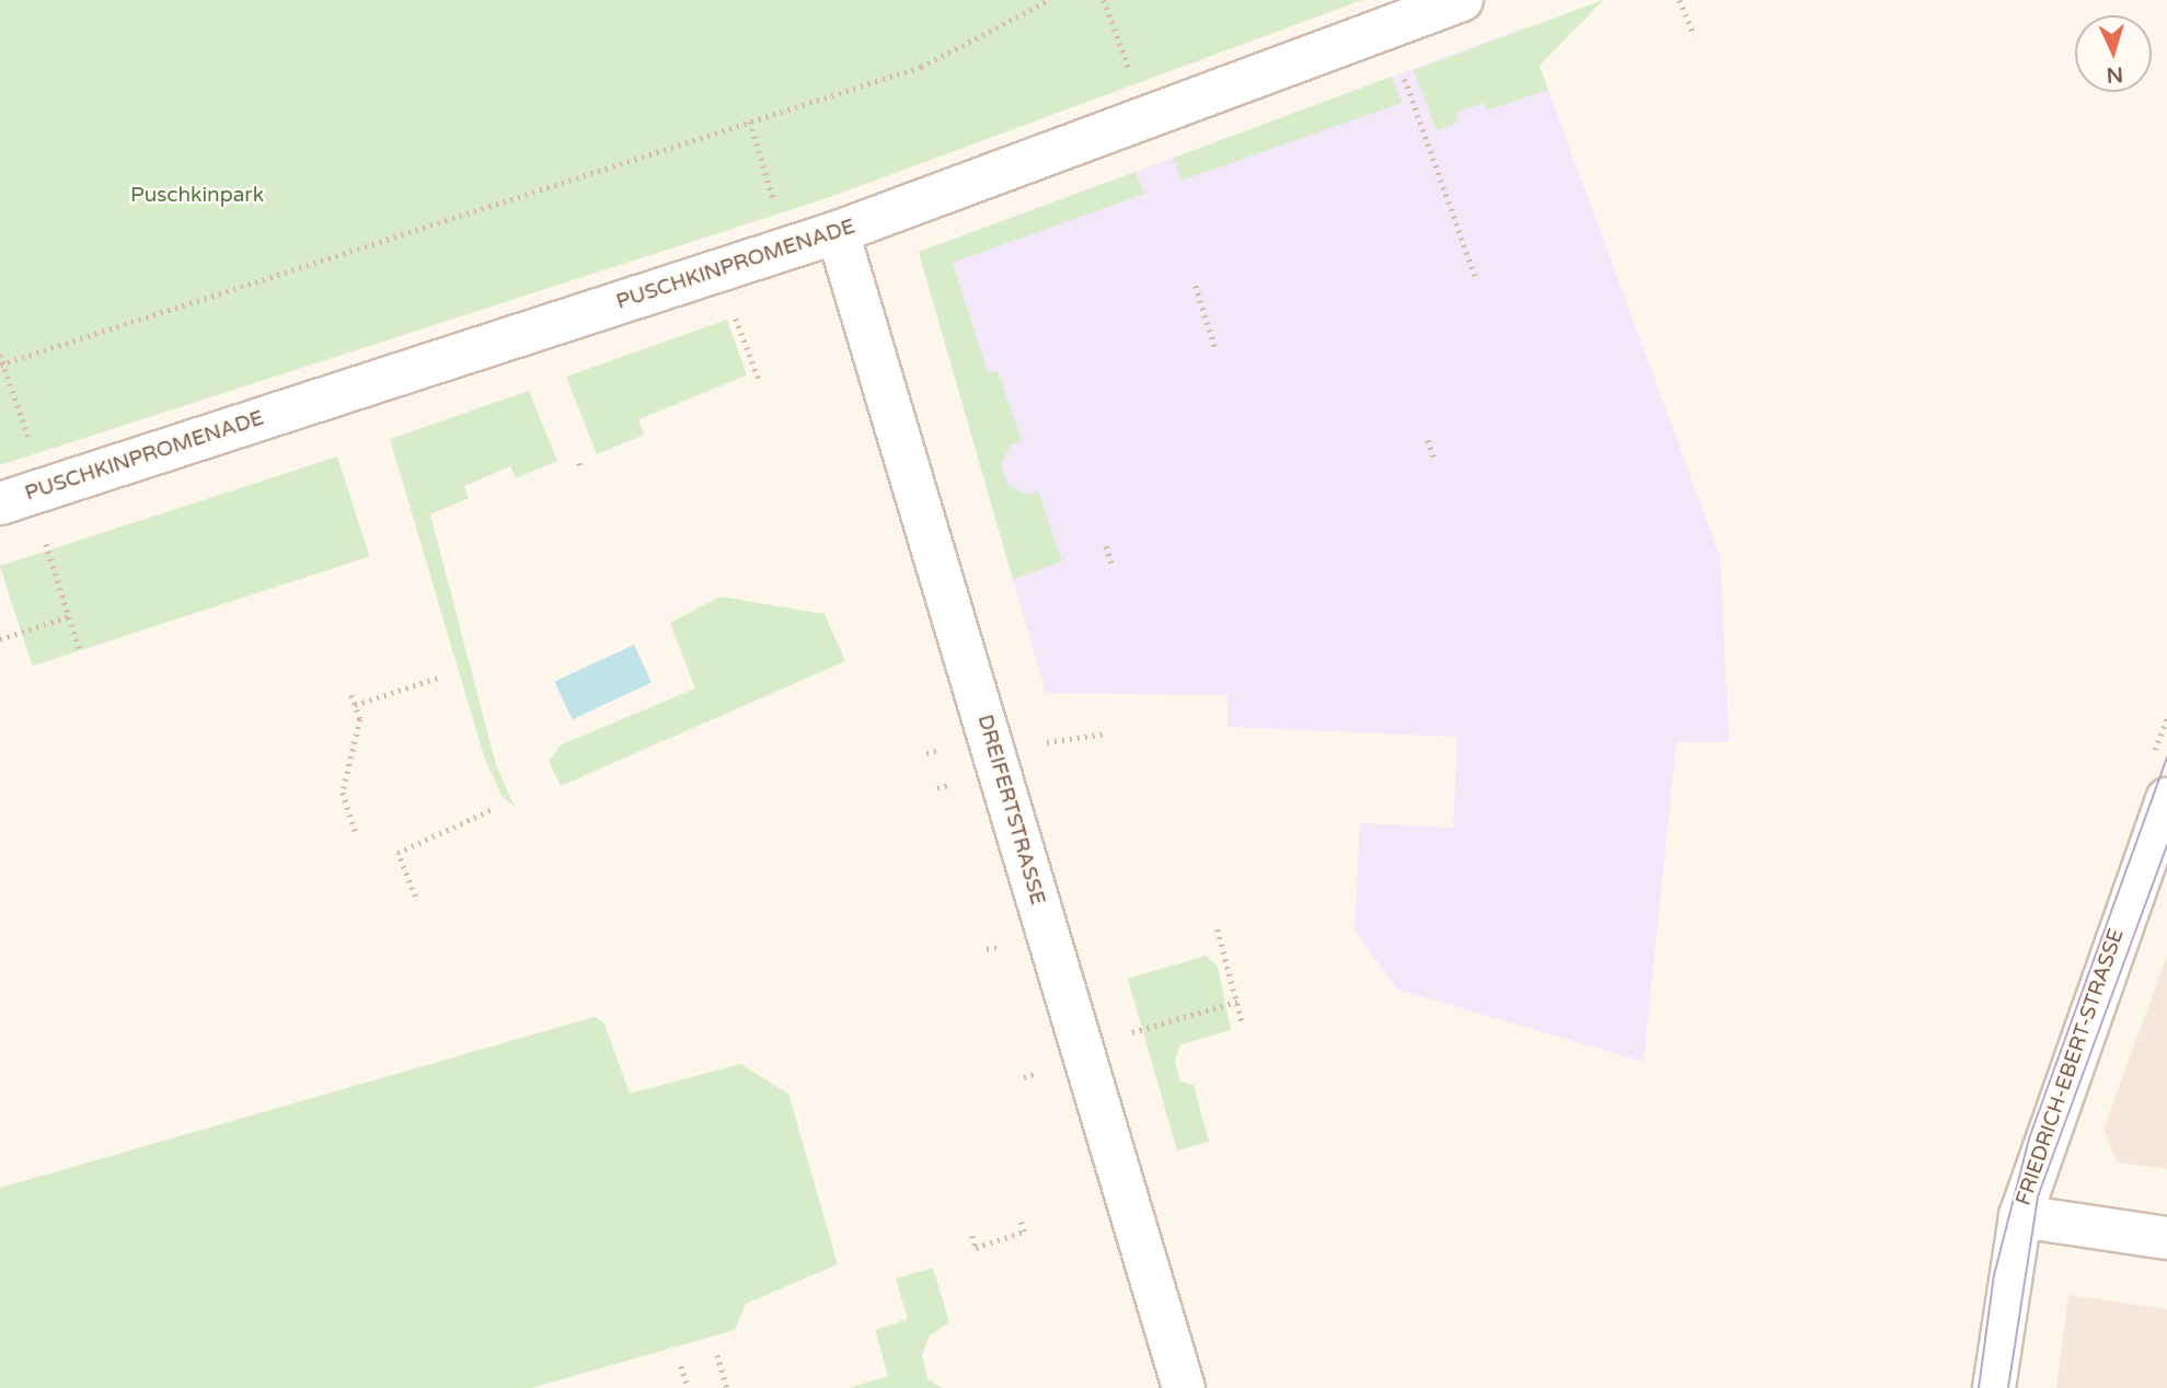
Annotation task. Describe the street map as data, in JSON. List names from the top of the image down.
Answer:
{
  "streets": {
    "street": ["PUSCHKINPROMENADE", "DREIFERTSTRASSE", "FRIEDRICH-EBERT-STRASSE"]
  },
  "crossings": [
    ["PUSCHKINPROMENADE", "DREIFERTSTRASSE"]
  ],
  "parks": ["Puschkinpark"],
  "north": "bottom"
}
